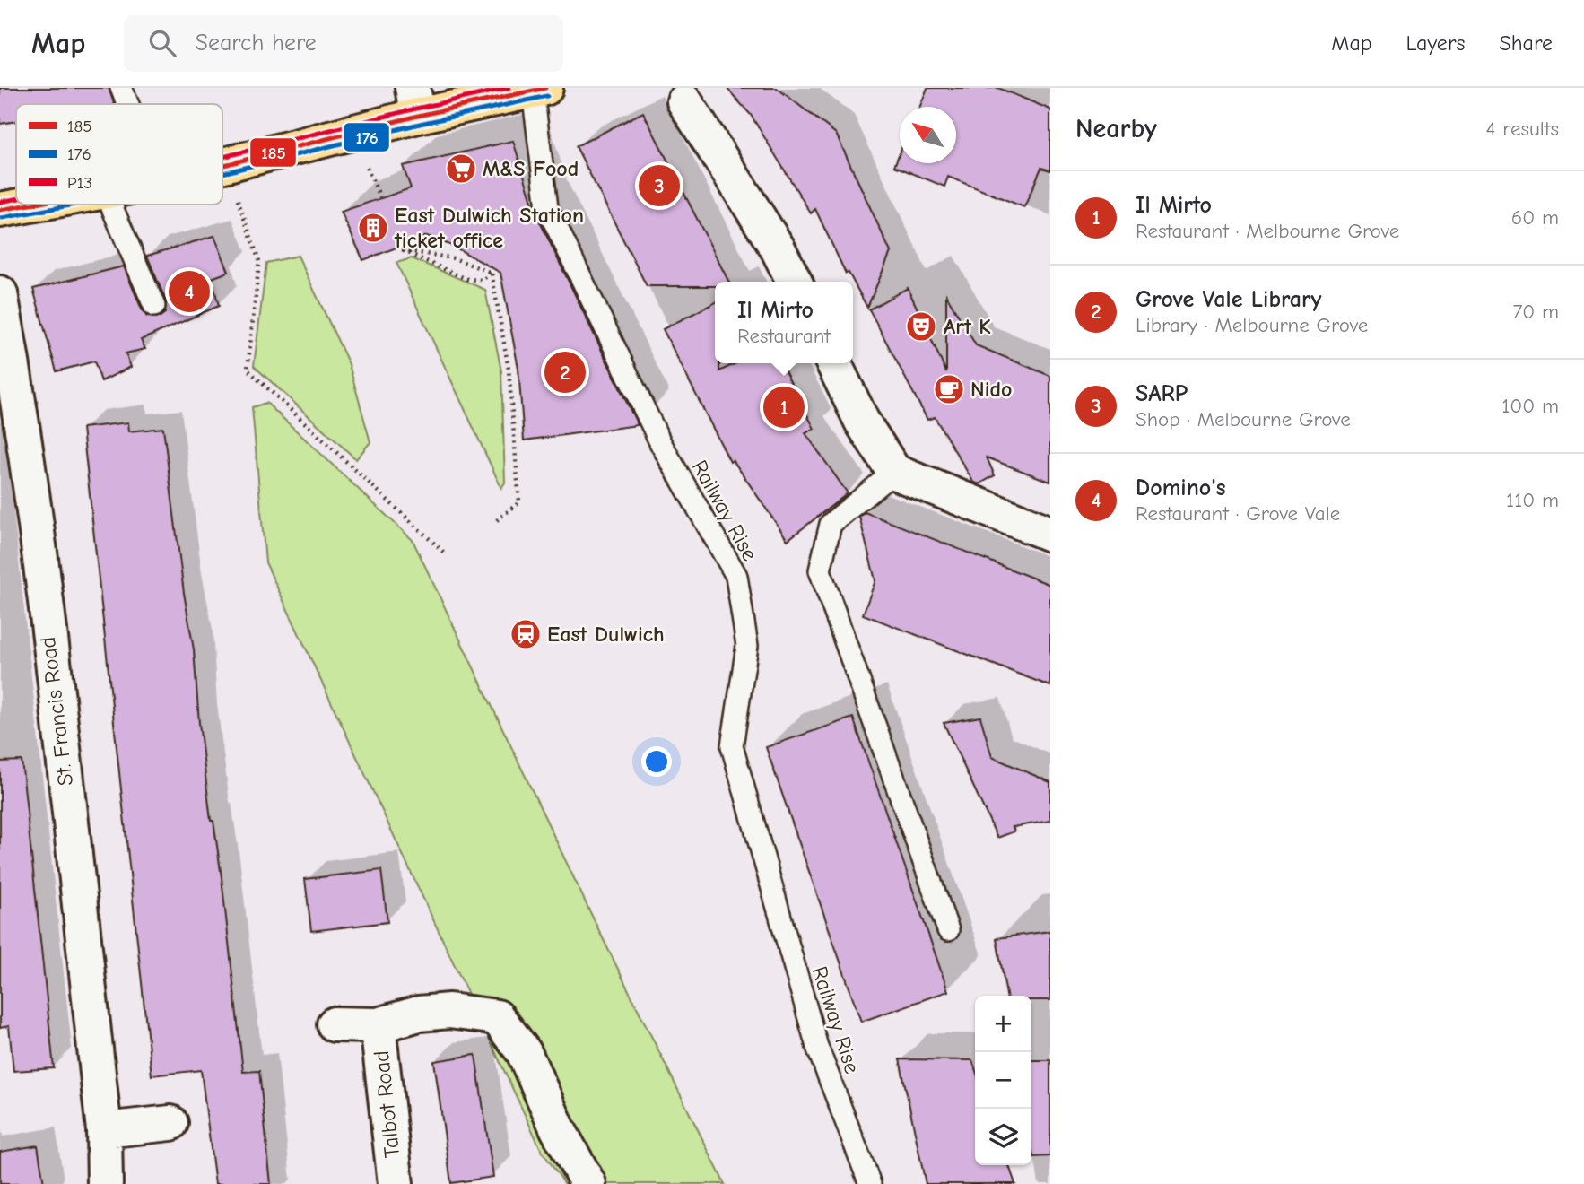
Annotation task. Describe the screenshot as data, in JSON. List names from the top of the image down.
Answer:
{
  "streets": {
    "street": ["St. Francis Road", "Talbot Road"],
    "lane": ["Railway Rise"]
  },
  "places": {
    "supermarket": ["M&S Food"],
    "building": ["East Dulwich Station ticket office"],
    "theatre": ["Art K"],
    "cafe": ["Nido"],
    "station": ["East Dulwich"]
  },
  "lines": ["transit line 185", "transit line P13", "transit line 176"],
  "legend": ["185", "176", "P13"],
  "north": "top left",
  "page": {
    "header": "Map",
    "search": "Search here",
    "nav": ["Map", "Layers", "Share"],
    "heading": ["Nearby", "4 results"],
    "pins": [
      "3",
      "4",
      "2",
      "1"
    ],
    "list": [
      {
        "mark": "1",
        "name": "Il Mirto",
        "note": "Restaurant · Melbourne Grove",
        "value": "60 m"
      },
      {
        "mark": "2",
        "name": "Grove Vale Library",
        "note": "Library · Melbourne Grove",
        "value": "70 m"
      },
      {
        "mark": "3",
        "name": "SARP",
        "note": "Shop · Melbourne Grove",
        "value": "100 m"
      },
      {
        "mark": "4",
        "name": "Domino's",
        "note": "Restaurant · Grove Vale",
        "value": "110 m"
      }
    ],
    "popup": ["Il Mirto", "Restaurant"],
    "map_buttons": ["+", "−"]
  }
}
